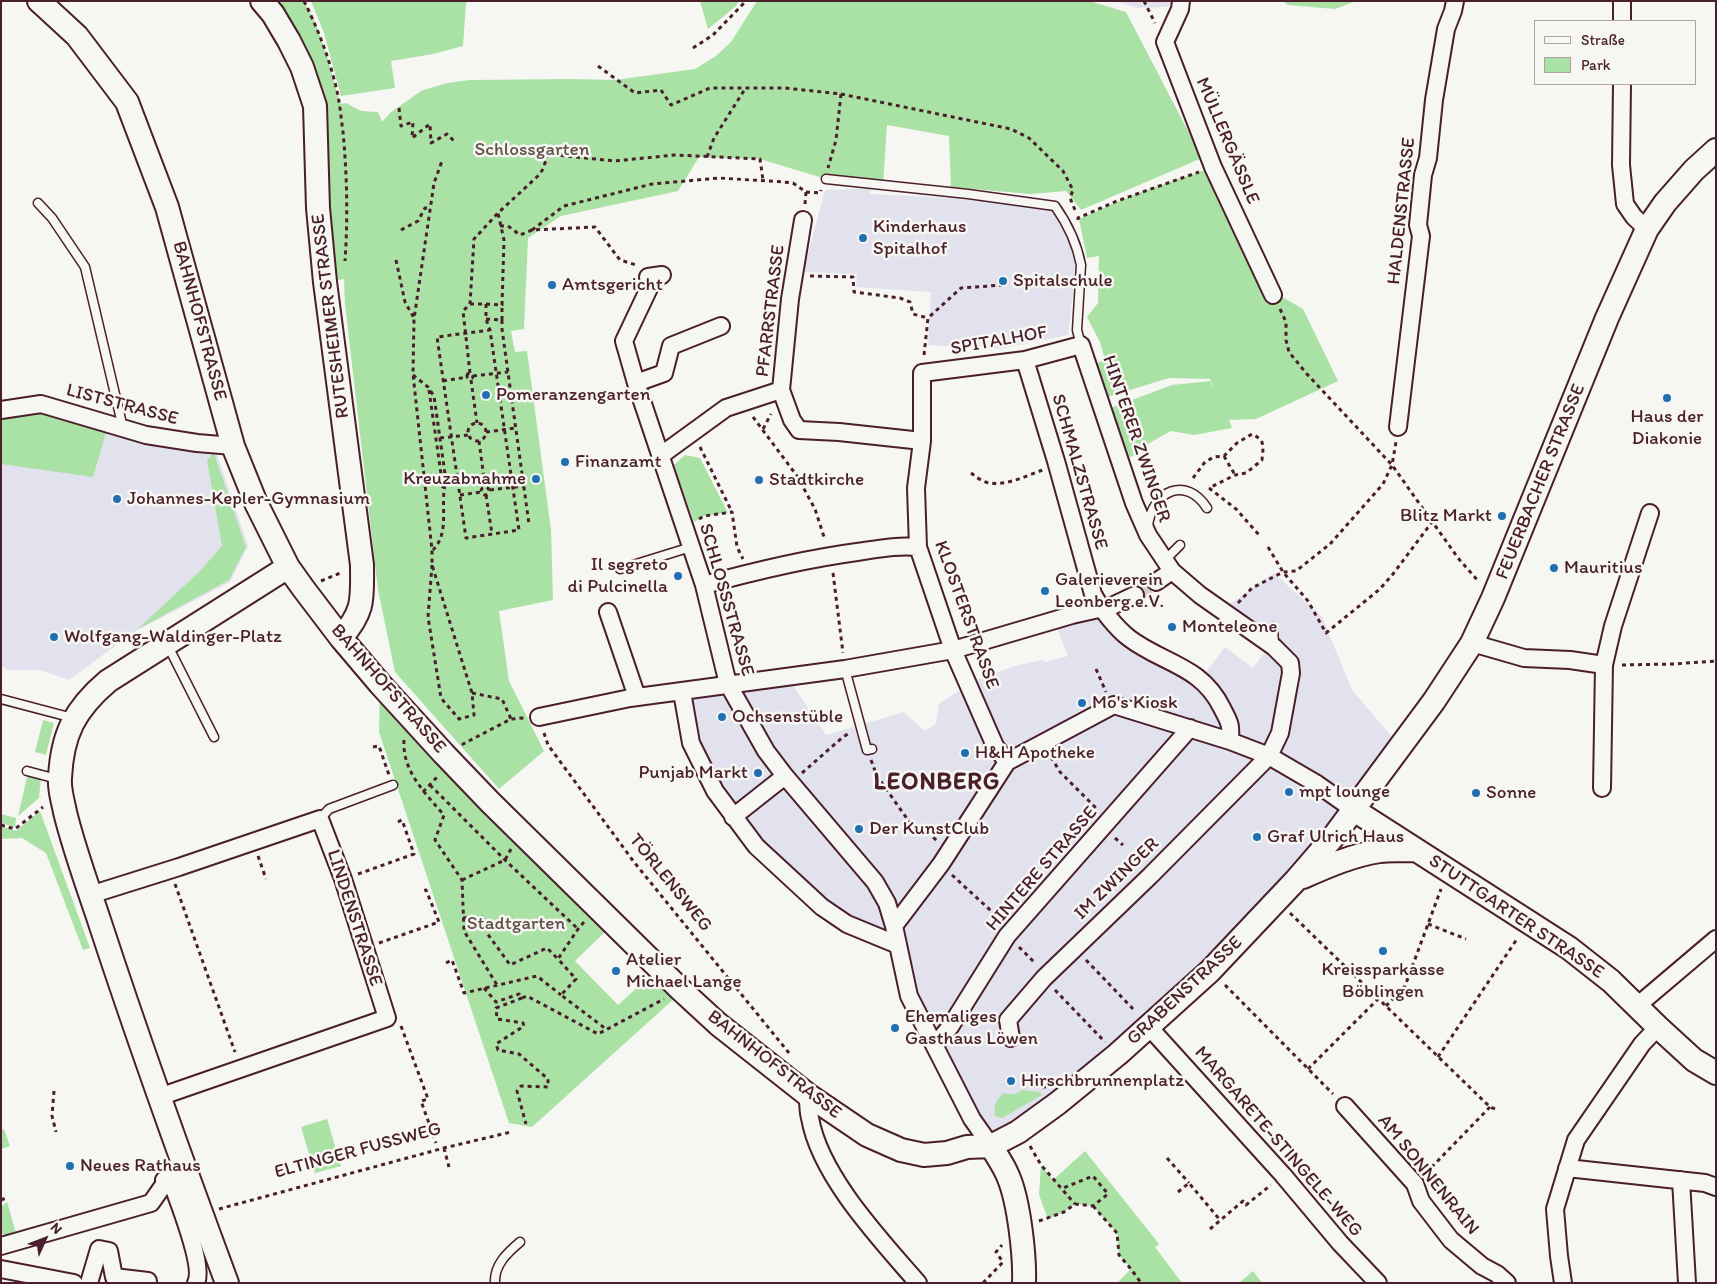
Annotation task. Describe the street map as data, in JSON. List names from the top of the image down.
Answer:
{
  "streets": {
    "street": [
      "MÜLLERGÄSSLE",
      "HALDENSTRASSE",
      "PFARRSTRASSE",
      "RUTESHEIMER STRASSE",
      "BAHNHOFSTRASSE",
      "SPITALHOF",
      "LISTSTRASSE",
      "HINTERER ZWINGER",
      "SCHMALZSTRASSE",
      "FEUERBACHER STRASSE",
      "SCHLOSSSTRASSE",
      "KLOSTERSTRASSE",
      "HINTERE STRASSE",
      "IM ZWINGER",
      "STUTTGARTER STRASSE",
      "LINDENSTRASSE",
      "GRABENSTRASSE",
      "MARGARETE-STINGELE-WEG",
      "AM SONNENRAIN"
    ],
    "path": ["TÖRLENSWEG", "ELTINGER FUSSWEG"]
  },
  "crossings": [
    ["PFARRSTRASSE", "KLOSTERSTRASSE"],
    ["RUTESHEIMER STRASSE", "BAHNHOFSTRASSE"],
    ["BAHNHOFSTRASSE", "LISTSTRASSE"],
    ["BAHNHOFSTRASSE", "SCHLOSSSTRASSE"],
    ["BAHNHOFSTRASSE", "GRABENSTRASSE"],
    ["SPITALHOF", "HINTERER ZWINGER"],
    ["SPITALHOF", "SCHMALZSTRASSE"],
    ["SPITALHOF", "KLOSTERSTRASSE"],
    ["HINTERER ZWINGER", "IM ZWINGER"],
    ["FEUERBACHER STRASSE", "STUTTGARTER STRASSE"],
    ["FEUERBACHER STRASSE", "GRABENSTRASSE"],
    ["SCHLOSSSTRASSE", "HINTERE STRASSE"],
    ["SCHLOSSSTRASSE", "GRABENSTRASSE"],
    ["STUTTGARTER STRASSE", "GRABENSTRASSE"],
    ["GRABENSTRASSE", "MARGARETE-STINGELE-WEG"]
  ],
  "districts": ["LEONBERG"],
  "parks": ["Schlossgarten", "Stadtgarten"],
  "places": [
    "Kinderhaus Spitalhof",
    "Spitalschule",
    "Amtsgericht",
    "Pomeranzengarten",
    "Haus der Diakonie",
    "Finanzamt",
    "Kreuzabnahme",
    "Stadtkirche",
    "Johannes-Kepler-Gymnasium",
    "Blitz Markt",
    "Mauritius",
    "Il segreto di Pulcinella",
    "Galerieverein Leonberg e.V.",
    "Monteleone",
    "Wolfgang-Waldinger-Platz",
    "Mo's Kiosk",
    "Ochsenstüble",
    "H&H Apotheke",
    "Punjab Markt",
    "mpt lounge",
    "Sonne",
    "Der KunstClub",
    "Graf Ulrich Haus",
    "Kreissparkasse Böblingen",
    "Atelier Michael Lange",
    "Ehemaliges Gasthaus Löwen",
    "Hirschbrunnenplatz",
    "Neues Rathaus"
  ],
  "legend": ["Straße", "Park"],
  "north": "top right"
}
